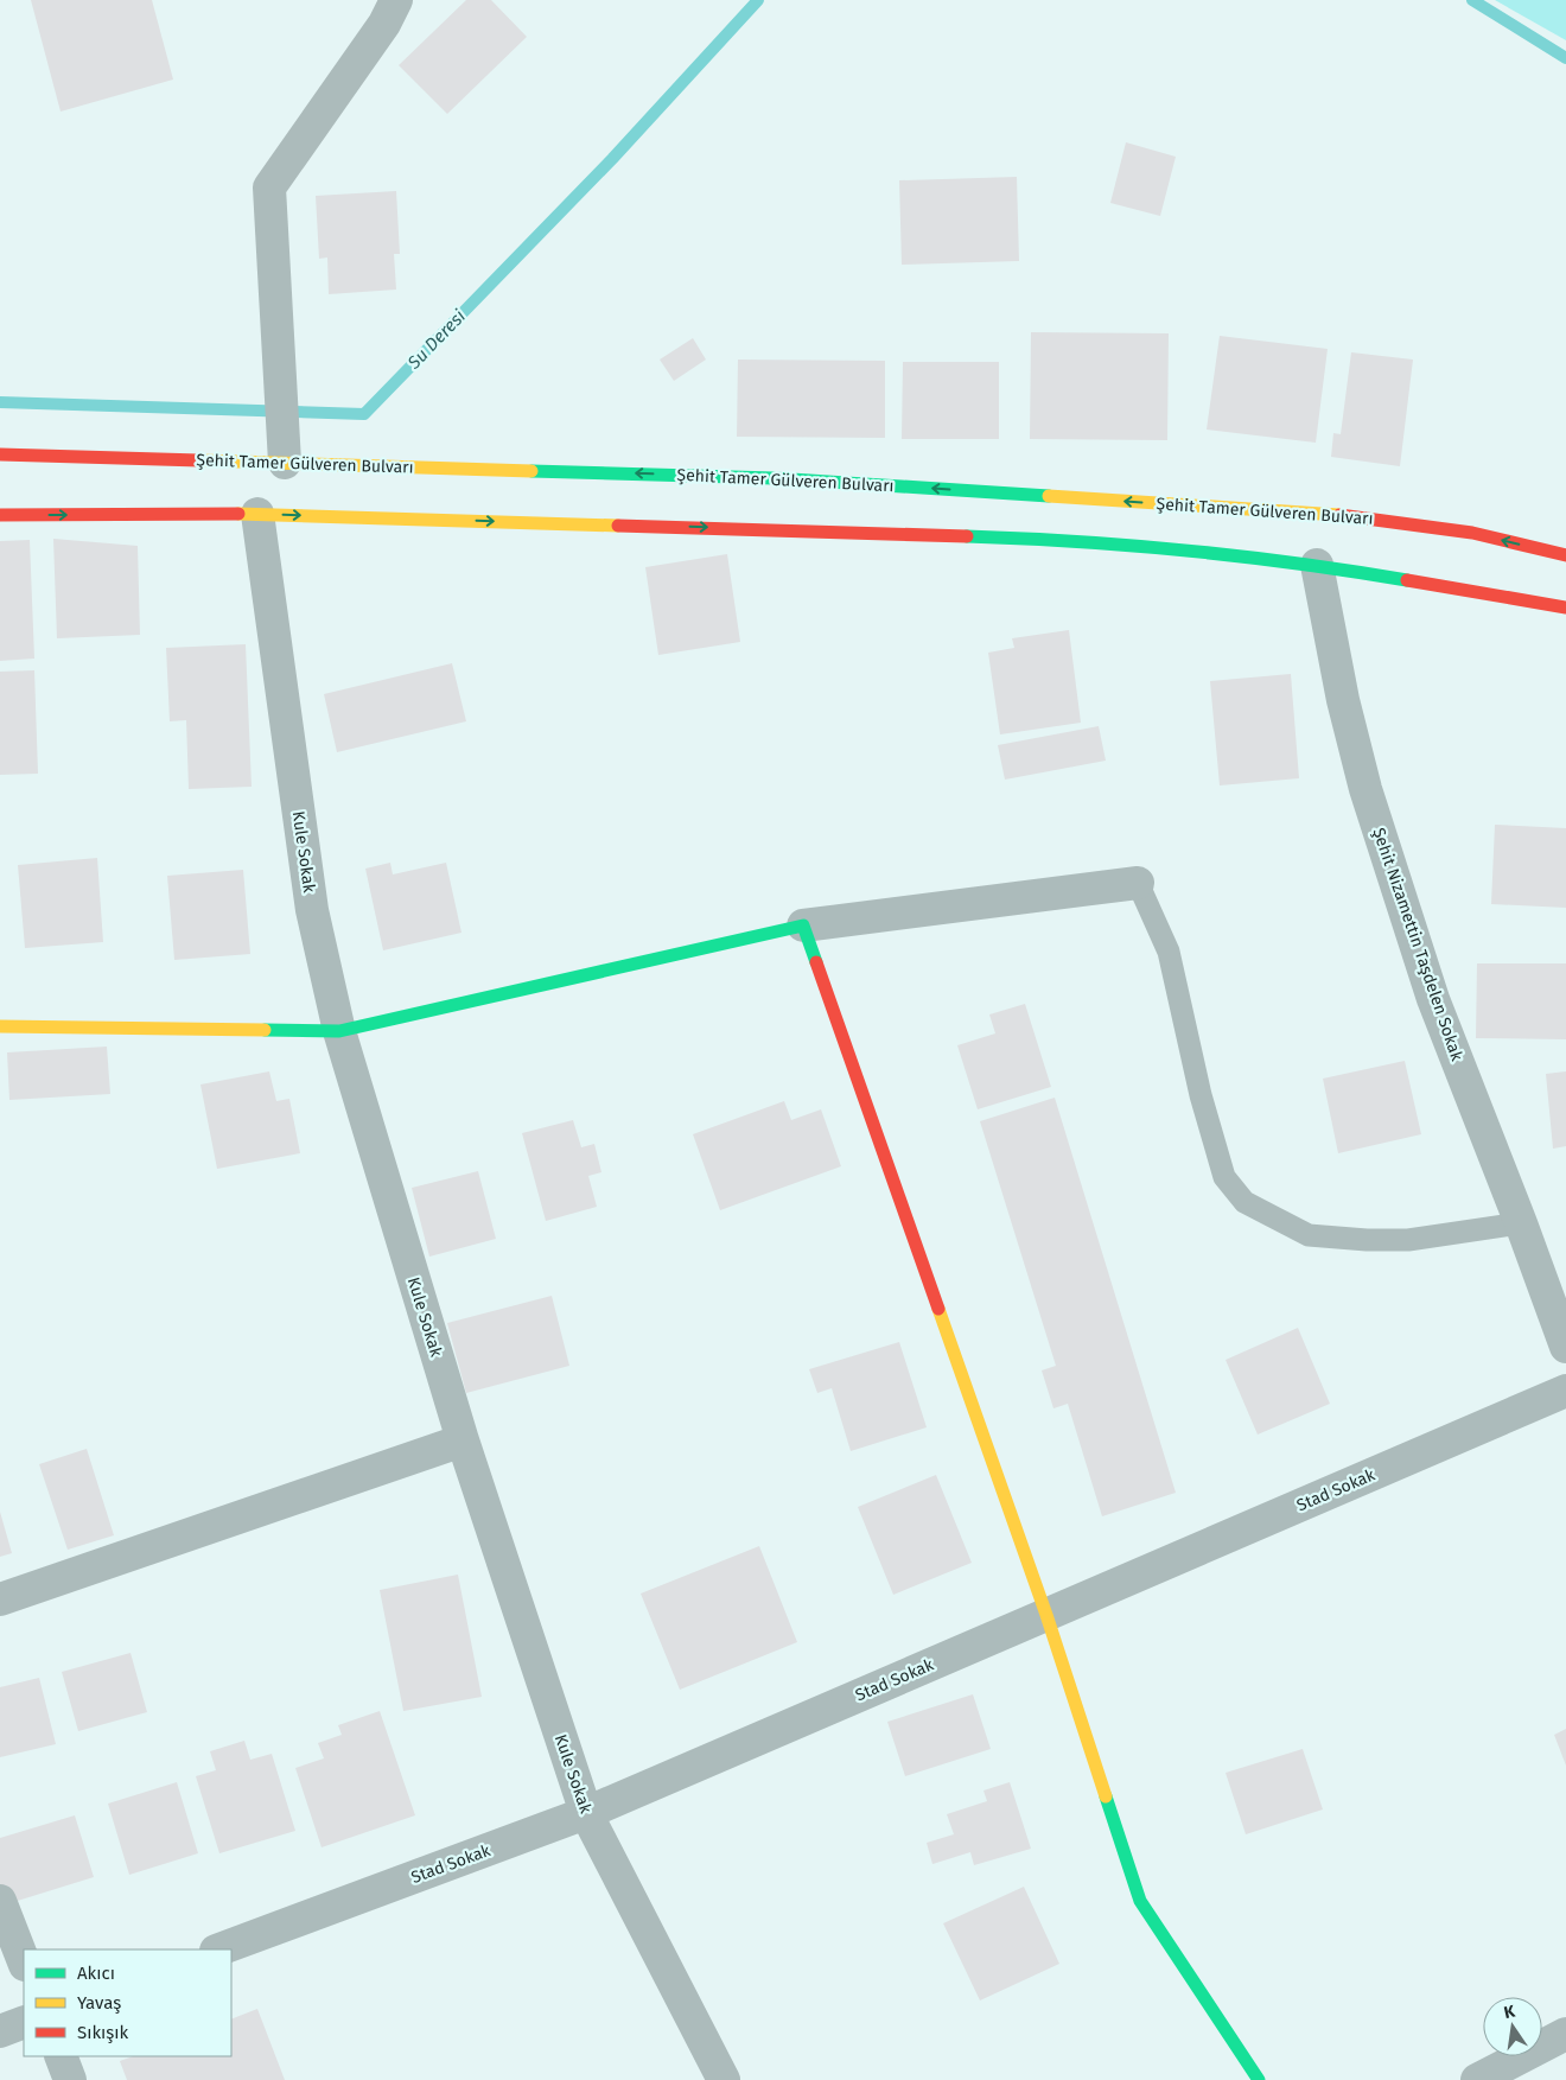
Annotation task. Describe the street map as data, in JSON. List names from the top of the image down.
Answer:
{
  "streets": {
    "main road": ["Şehit Tamer Gülveren Bulvarı"],
    "street": ["Kule Sokak", "Şehit Nizamettin Taşdelen Sokak", "Stad Sokak"]
  },
  "crossings": [
    ["Kule Sokak", "Stad Sokak"]
  ],
  "water": ["Su Deresi"],
  "legend": ["Akıcı", "Yavaş", "Sıkışık"],
  "north": "top"
}
